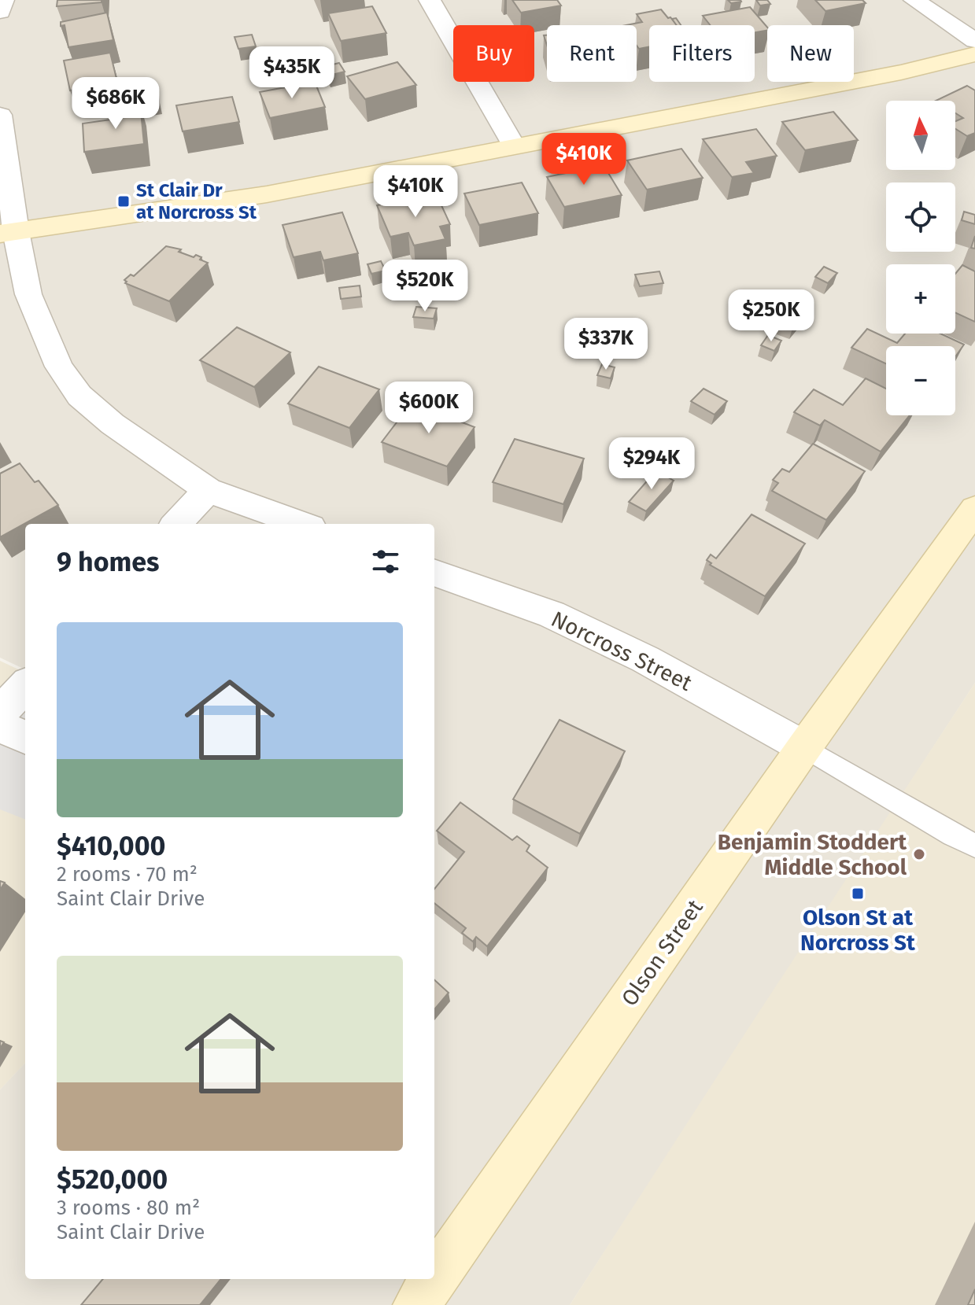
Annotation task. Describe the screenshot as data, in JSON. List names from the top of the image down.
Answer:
{
  "streets": {
    "street": ["Norcross Street", "Olson Street"]
  },
  "crossings": [
    ["Norcross Street", "Olson Street"]
  ],
  "places": {
    "transit": ["St Clair Dr at Norcross St", "Olson St at Norcross St"],
    "other": ["Benjamin Stoddert Middle School"]
  },
  "north": "top",
  "page": {
    "chip": [
      "Buy",
      "Rent",
      "Filters",
      "New"
    ],
    "price": [
      "$435K",
      "$686K",
      "$410K",
      "$410K",
      "$520K",
      "$250K",
      "$337K",
      "$600K",
      "$294K"
    ],
    "map_buttons": ["+", "−"],
    "heading": "9 homes",
    "list": [
      {
        "name": "$410,000",
        "note": "2 rooms · 70 m² · Saint Clair Drive"
      },
      {
        "name": "$520,000",
        "note": "3 rooms · 80 m² · Saint Clair Drive"
      }
    ]
  }
}
